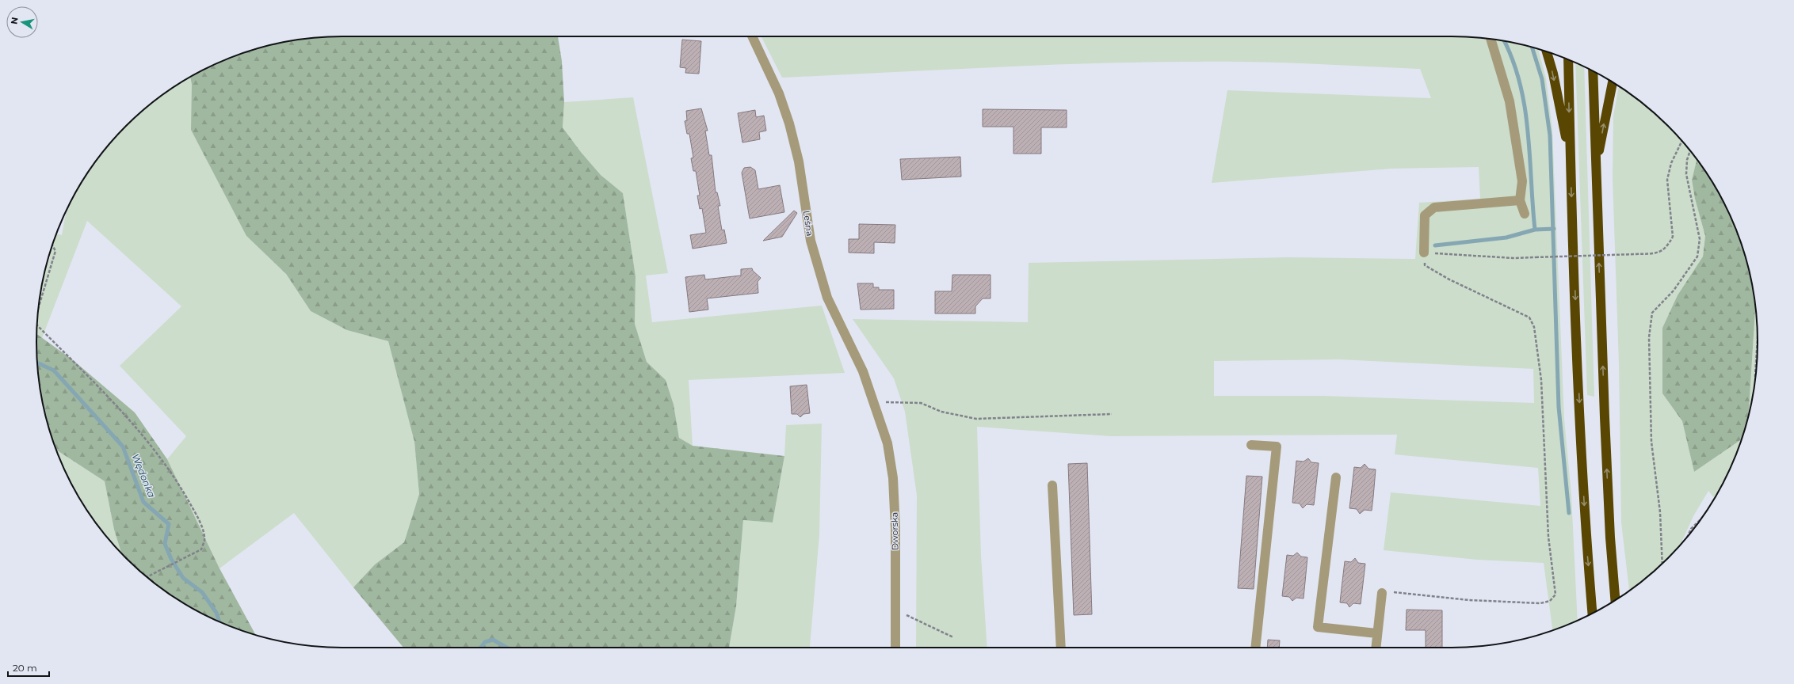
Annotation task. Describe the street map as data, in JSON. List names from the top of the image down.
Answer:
{
  "streets": {
    "street": ["Leśna", "Dworska"]
  },
  "crossings": [
    ["Leśna", "Dworska"]
  ],
  "water": ["Wędonka"],
  "scale_bar": "20 m",
  "north": "left"
}
